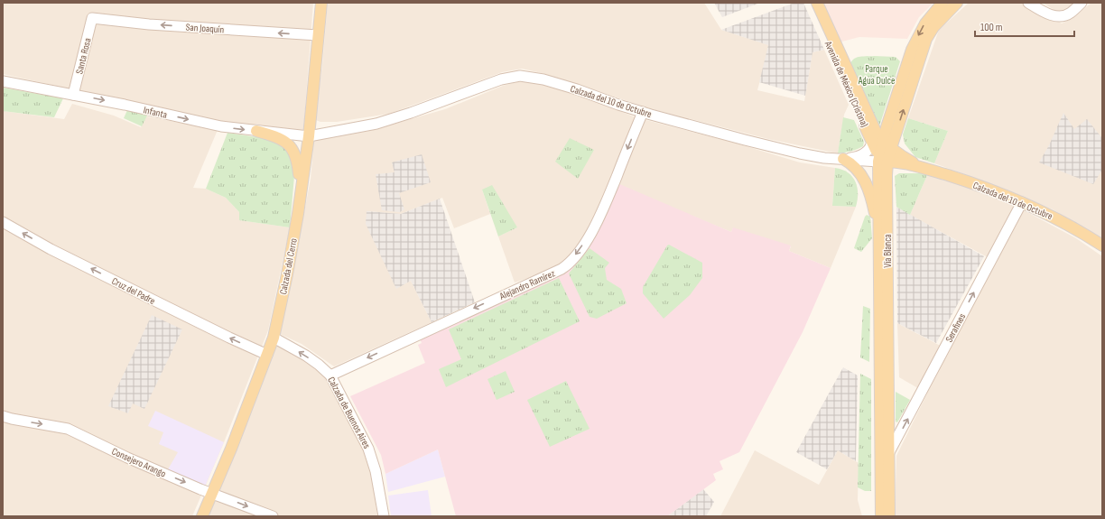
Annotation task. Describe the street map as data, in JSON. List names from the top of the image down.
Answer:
{
  "streets": {
    "main road": [
      "Avenida de México (Cristina)",
      "Calzada del 10 de Octubre",
      "Vía Blanca",
      "Calzada del Cerro"
    ],
    "street": [
      "San Joaquín",
      "Santa Rosa",
      "Infanta",
      "Alejandro Ramírez",
      "Cruz del Padre",
      "Serafines",
      "Calzada de Buenos Aires",
      "Consejero Arango"
    ]
  },
  "crossings": [
    ["San Joaquín", "Santa Rosa"],
    ["San Joaquín", "Calzada del Cerro"],
    ["Santa Rosa", "Infanta"],
    ["Avenida de México (Cristina)", "Calzada del 10 de Octubre"],
    ["Avenida de México (Cristina)", "Vía Blanca"],
    ["Calzada del 10 de Octubre", "Infanta"],
    ["Calzada del 10 de Octubre", "Vía Blanca"],
    ["Calzada del 10 de Octubre", "Calzada del Cerro"],
    ["Calzada del 10 de Octubre", "Alejandro Ramírez"],
    ["Calzada del 10 de Octubre", "Serafines"],
    ["Infanta", "Calzada del Cerro"],
    ["Vía Blanca", "Serafines"],
    ["Calzada del Cerro", "Cruz del Padre"],
    ["Calzada del Cerro", "Calzada de Buenos Aires"],
    ["Calzada del Cerro", "Consejero Arango"],
    ["Alejandro Ramírez", "Calzada de Buenos Aires"]
  ],
  "one_way": [
    "San Joaquín",
    "Infanta",
    "Alejandro Ramírez",
    "Cruz del Padre",
    "Serafines",
    "Consejero Arango"
  ],
  "parks": ["Parque Agua Dulce"],
  "scale_bar": "100 m"
}
